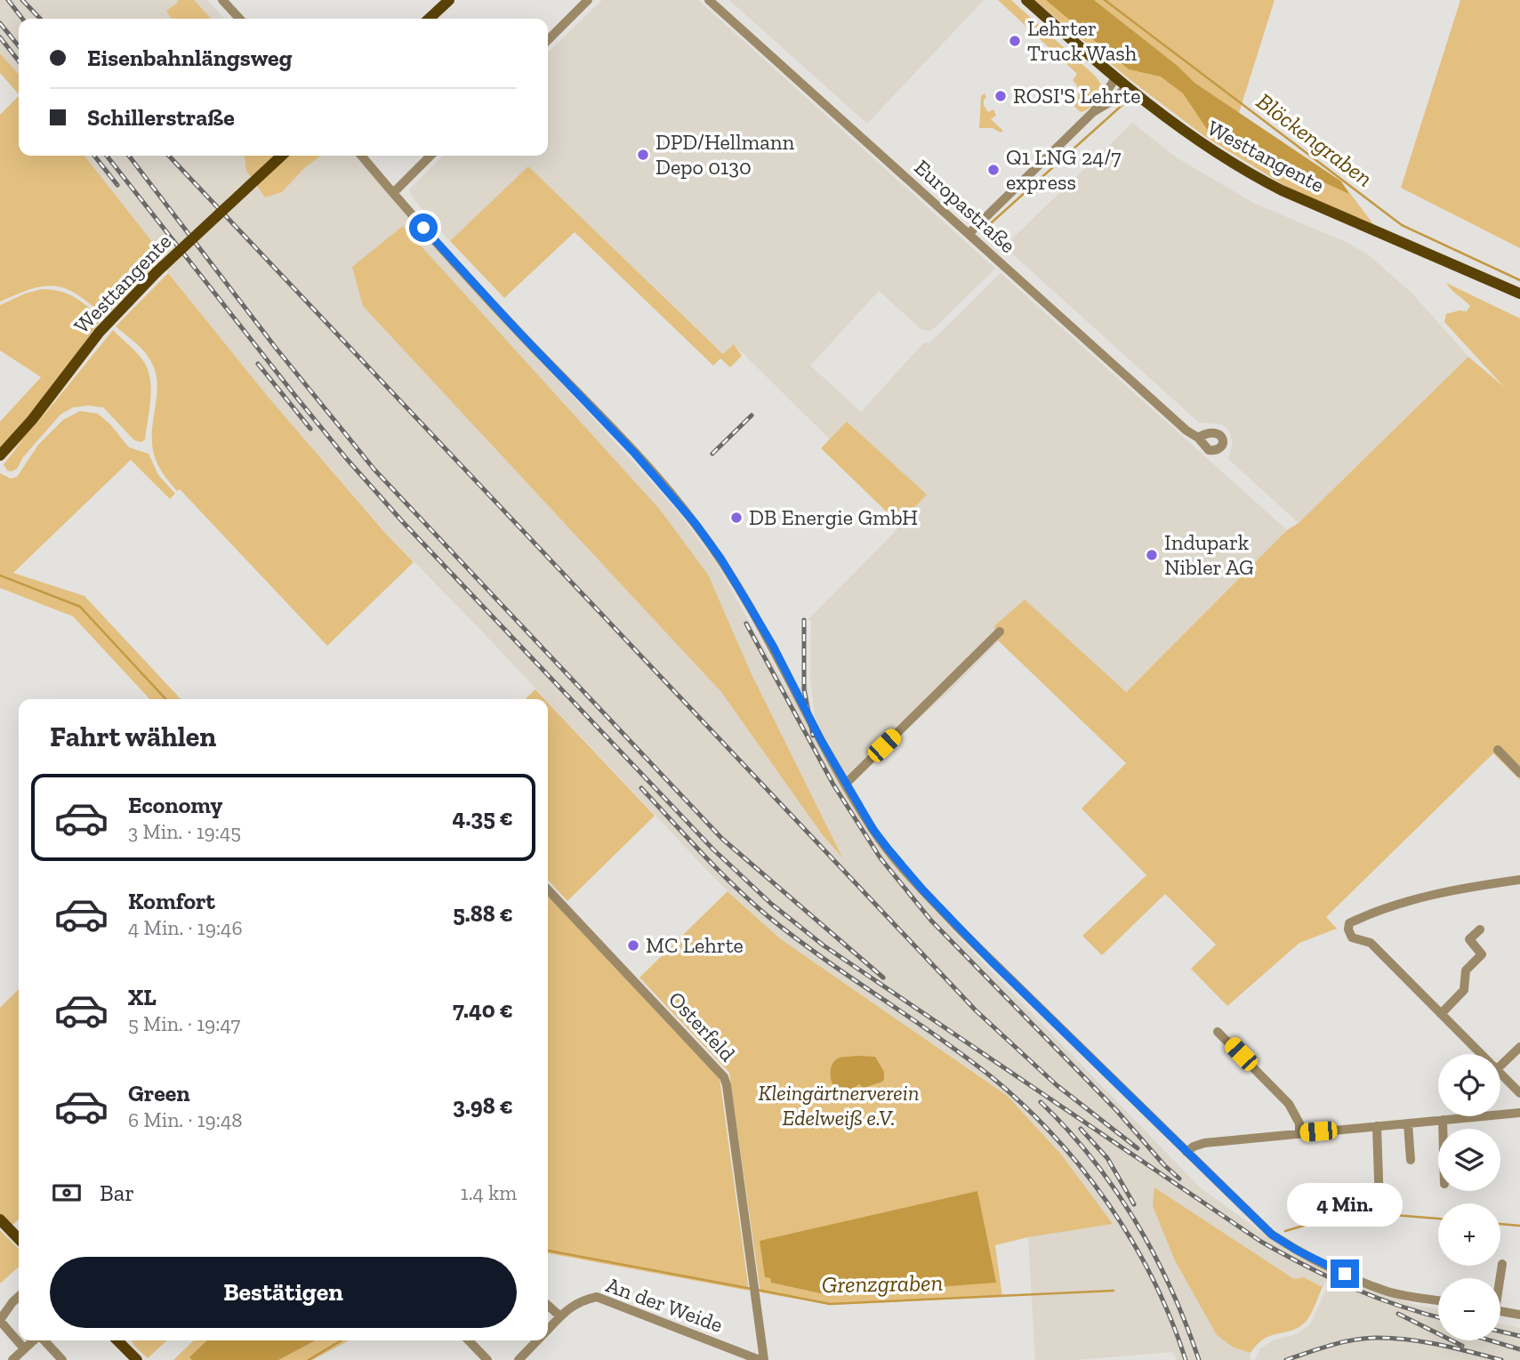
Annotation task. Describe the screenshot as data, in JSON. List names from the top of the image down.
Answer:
{
  "streets": {
    "main road": ["Westtangente"],
    "street": ["Europastraße", "Osterfeld", "An der Weide"]
  },
  "water": ["Blöckengraben", "Grenzgraben"],
  "parks": ["Kleingärtnerverein Edelweiß e.V."],
  "places": [
    "Lehrter Truck Wash",
    "ROSI'S Lehrte",
    "DPD/Hellmann Depo 0130",
    "Q1 LNG 24/7 express",
    "DB Energie GmbH",
    "Indupark Nibler AG",
    "MC Lehrte"
  ],
  "page": {
    "banner": ["Eisenbahnlängsweg", "Schillerstraße"],
    "heading": "Fahrt wählen",
    "list": [
      {
        "name": "Economy",
        "note": "3 Min. · 19:45",
        "value": "4.35 €"
      },
      {
        "name": "Komfort",
        "note": "4 Min. · 19:46",
        "value": "5.88 €"
      },
      {
        "name": "XL",
        "note": "5 Min. · 19:47",
        "value": "7.40 €"
      },
      {
        "name": "Green",
        "note": "6 Min. · 19:48",
        "value": "3.98 €"
      }
    ],
    "map_buttons": ["+", "−"],
    "pay": ["Bar", "1.4 km"],
    "bubble": "4 Min.",
    "buttons": "Bestätigen"
  }
}
